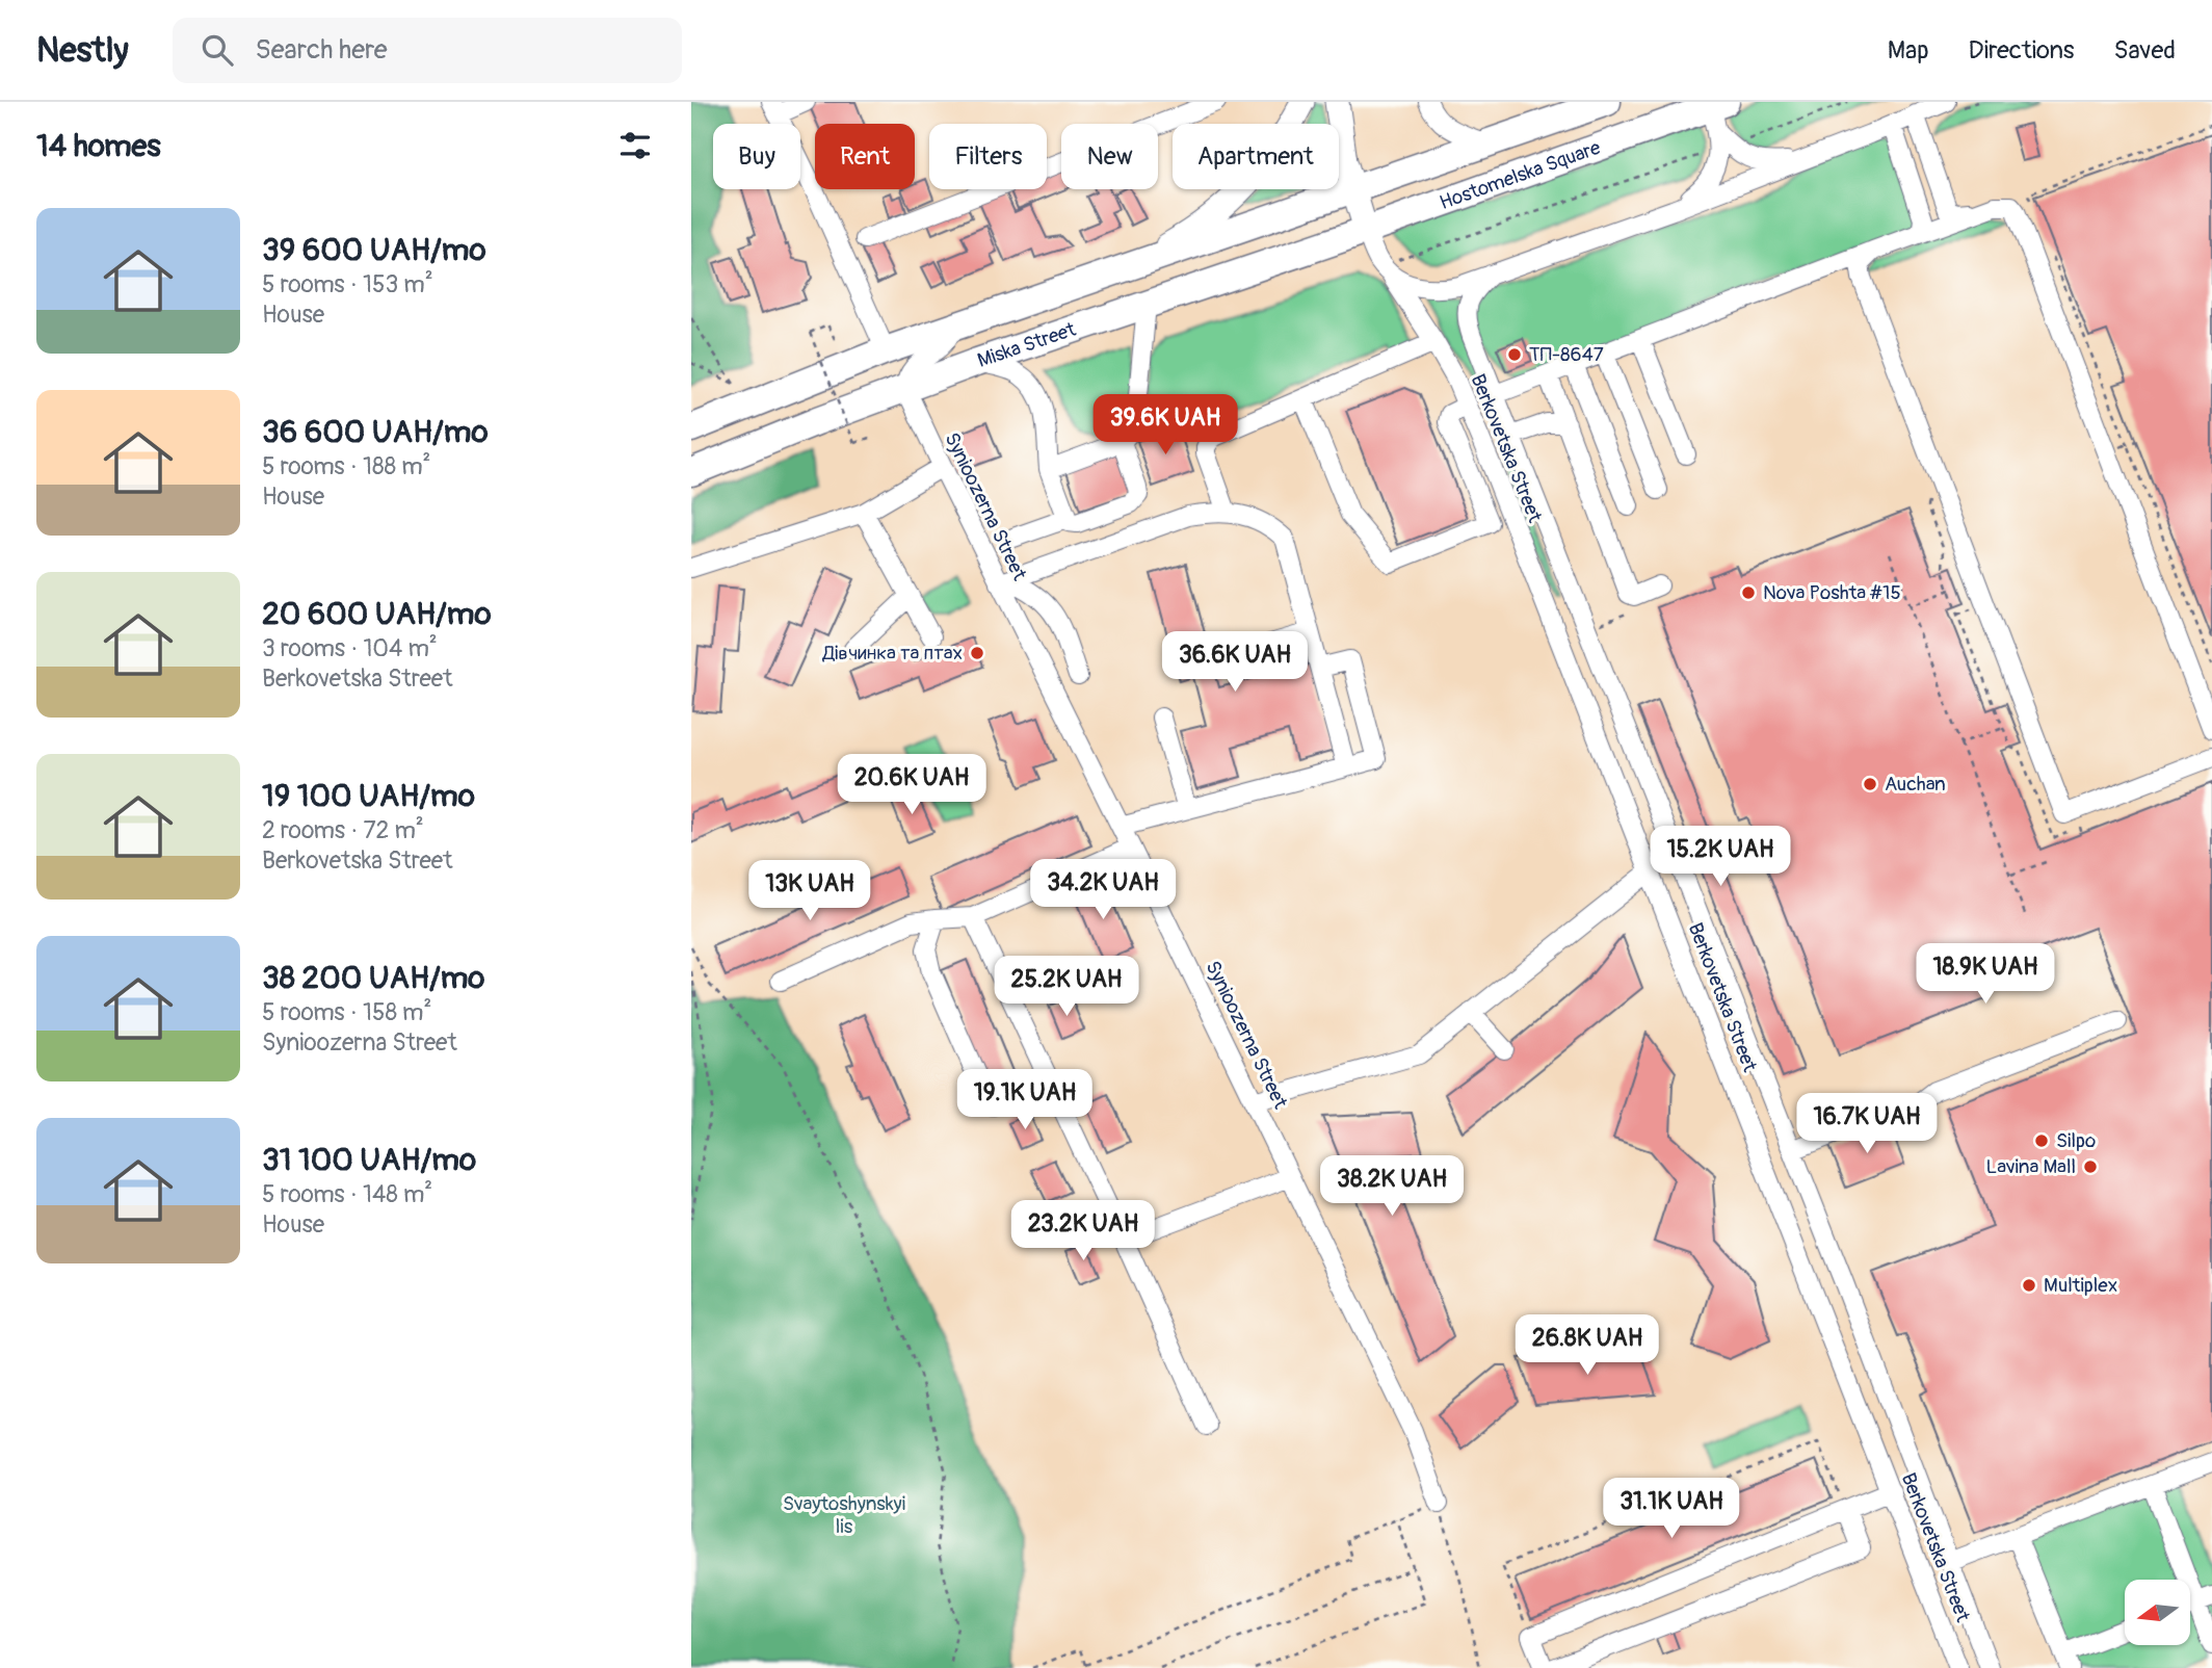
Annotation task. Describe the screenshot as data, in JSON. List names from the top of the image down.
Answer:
{
  "streets": {
    "highway": ["Hostomelska Square", "Miska Street"],
    "street": ["Berkovetska Street", "Synioozerna Street"]
  },
  "crossings": [
    ["Hostomelska Square", "Miska Street"],
    ["Hostomelska Square", "Berkovetska Street"],
    ["Miska Street", "Berkovetska Street"],
    ["Miska Street", "Synioozerna Street"]
  ],
  "parks": ["Svaytoshynskyi lis"],
  "places": [
    "ТП-8647",
    "Nova Poshta #15",
    "Дівчинка та птах",
    "Auchan",
    "Silpo",
    "Lavina Mall",
    "Multiplex"
  ],
  "north": "left",
  "page": {
    "header": "Nestly",
    "search": "Search here",
    "nav": ["Map", "Directions", "Saved"],
    "heading": "14 homes",
    "chip": [
      "Buy",
      "Rent",
      "Filters",
      "New",
      "Apartment"
    ],
    "list": [
      {
        "name": "39 600 UAH/mo",
        "note": "5 rooms · 153 m² · House"
      },
      {
        "name": "36 600 UAH/mo",
        "note": "5 rooms · 188 m² · House"
      },
      {
        "name": "20 600 UAH/mo",
        "note": "3 rooms · 104 m² · Berkovetska Street"
      },
      {
        "name": "19 100 UAH/mo",
        "note": "2 rooms · 72 m² · Berkovetska Street"
      },
      {
        "name": "38 200 UAH/mo",
        "note": "5 rooms · 158 m² · Synioozerna Street"
      },
      {
        "name": "31 100 UAH/mo",
        "note": "5 rooms · 148 m² · House"
      }
    ],
    "price": [
      "39.6K UAH",
      "36.6K UAH",
      "20.6K UAH",
      "15.2K UAH",
      "34.2K UAH",
      "13K UAH",
      "18.9K UAH",
      "25.2K UAH",
      "19.1K UAH",
      "16.7K UAH",
      "38.2K UAH",
      "23.2K UAH",
      "26.8K UAH",
      "31.1K UAH"
    ]
  }
}
